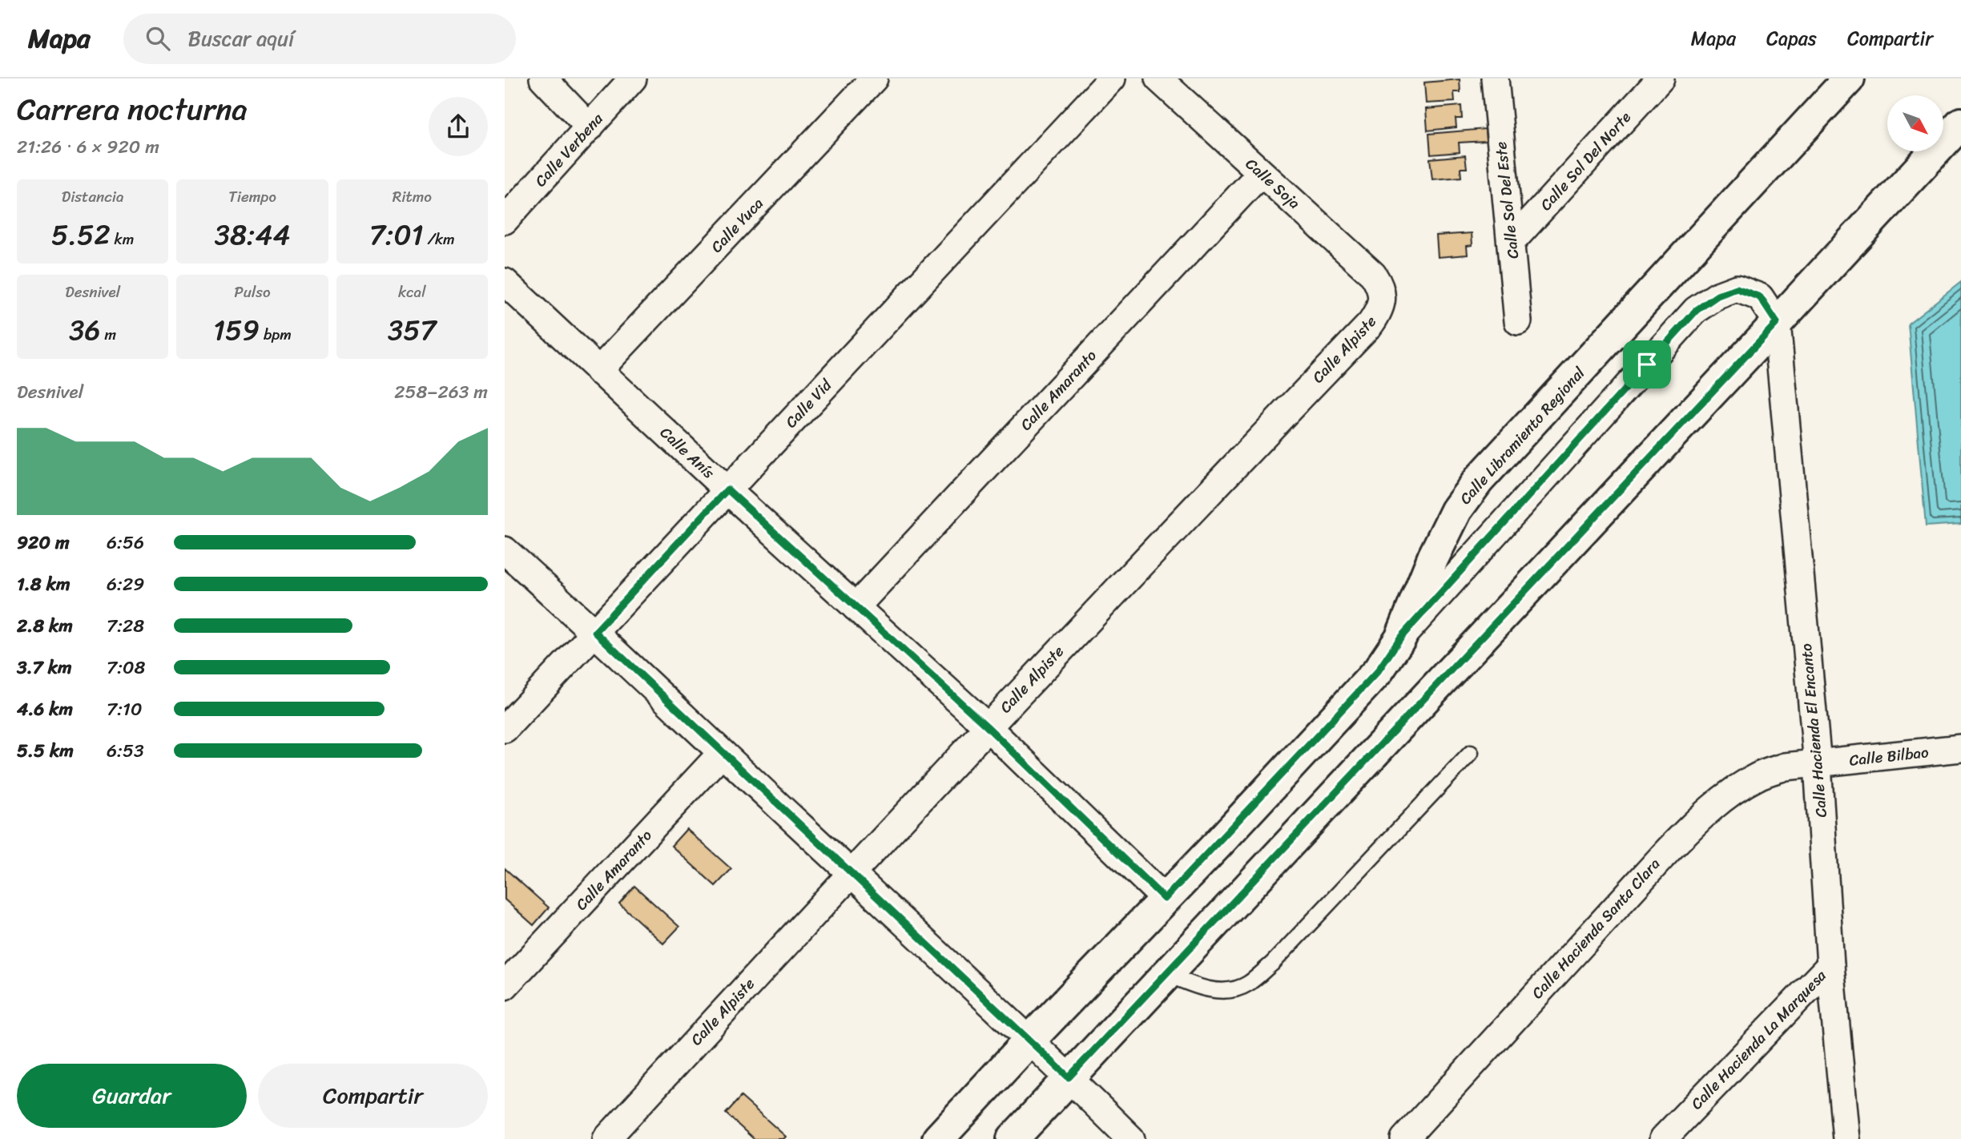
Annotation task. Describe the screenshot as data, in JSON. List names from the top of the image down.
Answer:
{
  "streets": {
    "street": [
      "Calle Verbena",
      "Calle Sol Del Norte",
      "Calle Soja",
      "Calle Sol Del Este",
      "Calle Yuca",
      "Calle Alpiste",
      "Calle Amaranto",
      "Calle Vid",
      "Calle Libramiento Regional",
      "Calle Anís",
      "Calle Hacienda El Encanto",
      "Calle Bilbao",
      "Calle Hacienda Santa Clara",
      "Calle Hacienda La Marquesa"
    ]
  },
  "crossings": [
    ["Calle Sol Del Norte", "Calle Sol Del Este"],
    ["Calle Soja", "Calle Alpiste"],
    ["Calle Soja", "Calle Amaranto"],
    ["Calle Yuca", "Calle Anís"],
    ["Calle Alpiste", "Calle Anís"],
    ["Calle Amaranto", "Calle Anís"],
    ["Calle Vid", "Calle Anís"],
    ["Calle Libramiento Regional", "Calle Anís"],
    ["Calle Hacienda El Encanto", "Calle Bilbao"],
    ["Calle Hacienda El Encanto", "Calle Hacienda Santa Clara"],
    ["Calle Hacienda El Encanto", "Calle Hacienda La Marquesa"],
    ["Calle Bilbao", "Calle Hacienda Santa Clara"]
  ],
  "north": "bottom right",
  "page": {
    "header": "Mapa",
    "search": "Buscar aquí",
    "nav": ["Mapa", "Capas", "Compartir"],
    "heading": ["Carrera nocturna", "21:26 · 6 × 920 m"],
    "stats": [
      ["Distancia", "5.52 km"],
      ["Tiempo", "38:44"],
      ["Ritmo", "7:01 /km"],
      ["Desnivel", "36 m"],
      ["Pulso", "159 bpm"],
      ["kcal", "357"]
    ],
    "chart": ["Desnivel", "258–263 m"],
    "list": [
      {
        "name": "920 m",
        "note": "6:56"
      },
      {
        "name": "1.8 km",
        "note": "6:29"
      },
      {
        "name": "2.8 km",
        "note": "7:28"
      },
      {
        "name": "3.7 km",
        "note": "7:08"
      },
      {
        "name": "4.6 km",
        "note": "7:10"
      },
      {
        "name": "5.5 km",
        "note": "6:53"
      }
    ],
    "buttons": ["Guardar", "Compartir"]
  }
}
